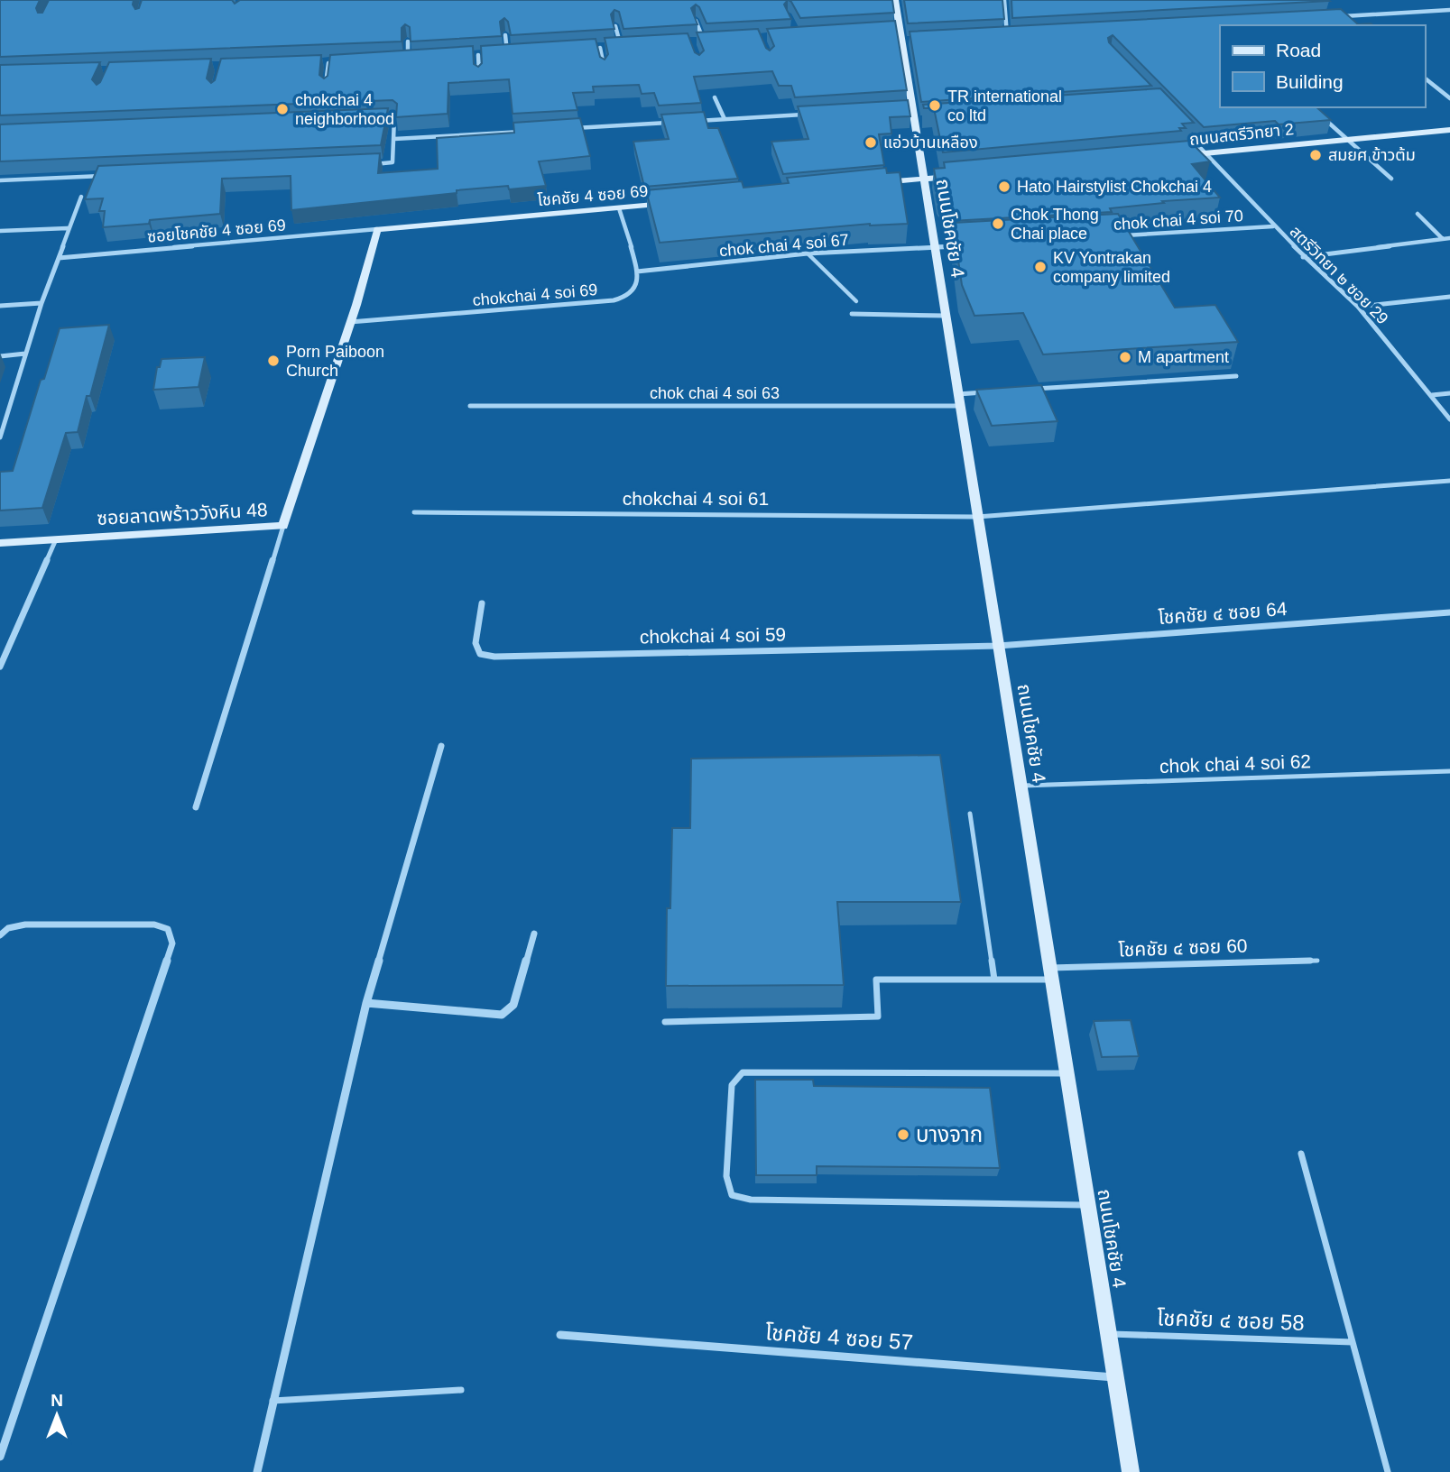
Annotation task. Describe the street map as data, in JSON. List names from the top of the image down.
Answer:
{
  "streets": {
    "street": [
      "ถนนสตรีวิทยา 2",
      "โชคชัย 4 ซอย 69",
      "chok chai 4 soi 70",
      "ถนนโชคชัย 4",
      "ซอยโชคชัย 4 ซอย 69",
      "chok chai 4 soi 67",
      "สตรีวิทยา ๒ ซอย 29",
      "chokchai 4 soi 69",
      "chok chai 4 soi 63",
      "chokchai 4 soi 61",
      "ซอยลาดพร้าววังหิน 48",
      "โชคชัย ๔ ซอย 64",
      "chokchai 4 soi 59",
      "โชคชัย 4 ซอย 57"
    ],
    "lane": ["chok chai 4 soi 62", "โชคชัย ๔ ซอย 60", "โชคชัย ๔ ซอย 58"]
  },
  "crossings": [
    ["ถนนสตรีวิทยา 2", "สตรีวิทยา ๒ ซอย 29"],
    ["โชคชัย 4 ซอย 69", "ซอยโชคชัย 4 ซอย 69"],
    ["โชคชัย 4 ซอย 69", "ซอยลาดพร้าววังหิน 48"],
    ["chok chai 4 soi 70", "สตรีวิทยา ๒ ซอย 29"],
    ["ถนนโชคชัย 4", "chok chai 4 soi 67"],
    ["ถนนโชคชัย 4", "chok chai 4 soi 63"],
    ["ถนนโชคชัย 4", "chokchai 4 soi 61"],
    ["ถนนโชคชัย 4", "โชคชัย ๔ ซอย 64"],
    ["ถนนโชคชัย 4", "chokchai 4 soi 59"],
    ["ถนนโชคชัย 4", "chok chai 4 soi 62"],
    ["ถนนโชคชัย 4", "โชคชัย ๔ ซอย 60"],
    ["ถนนโชคชัย 4", "โชคชัย ๔ ซอย 58"],
    ["ถนนโชคชัย 4", "โชคชัย 4 ซอย 57"],
    ["ซอยโชคชัย 4 ซอย 69", "ซอยลาดพร้าววังหิน 48"],
    ["chok chai 4 soi 67", "chokchai 4 soi 69"],
    ["chokchai 4 soi 69", "ซอยลาดพร้าววังหิน 48"],
    ["โชคชัย ๔ ซอย 64", "chokchai 4 soi 59"]
  ],
  "places": [
    "TR international co ltd",
    "chokchai 4 neighborhood",
    "แอ่วบ้านเหลือง",
    "สมยศ ข้าวต้ม",
    "Hato Hairstylist Chokchai 4",
    "Chok Thong Chai place",
    "KV Yontrakan company limited",
    "M apartment",
    "Porn Paiboon Church",
    "บางจาก"
  ],
  "legend": ["Road", "Building"],
  "north": "top"
}
